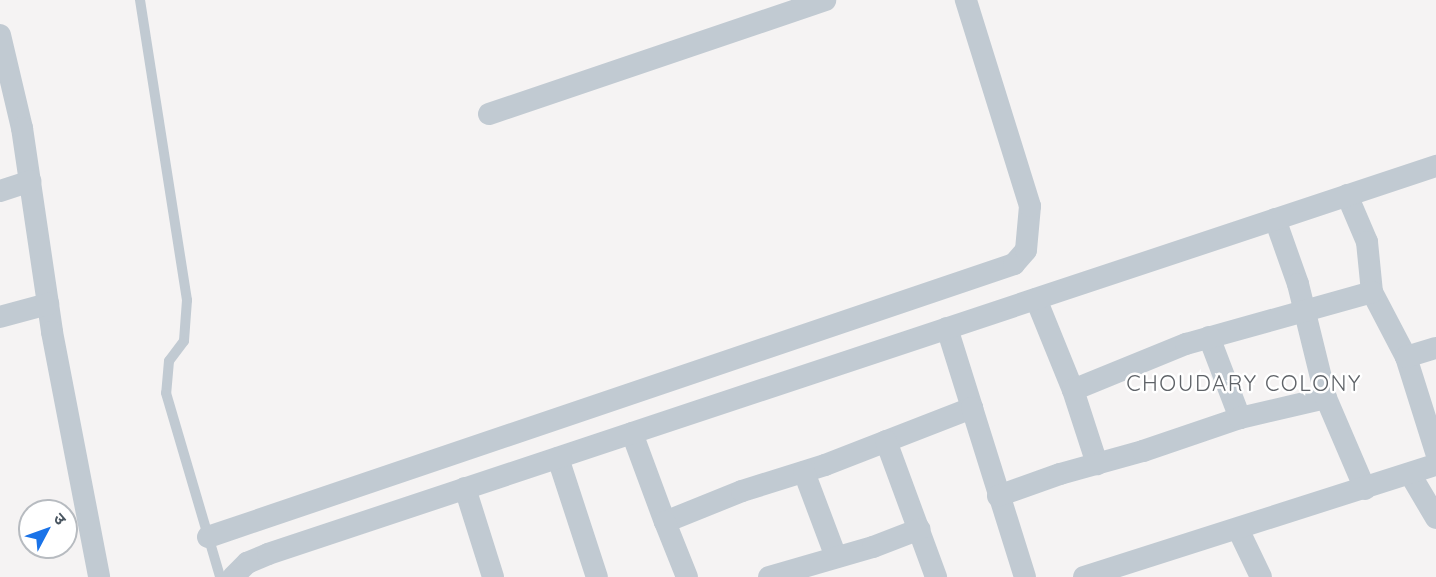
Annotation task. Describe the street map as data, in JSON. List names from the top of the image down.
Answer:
{
  "districts": ["CHOUDARY COLONY"],
  "north": "top right"
}
